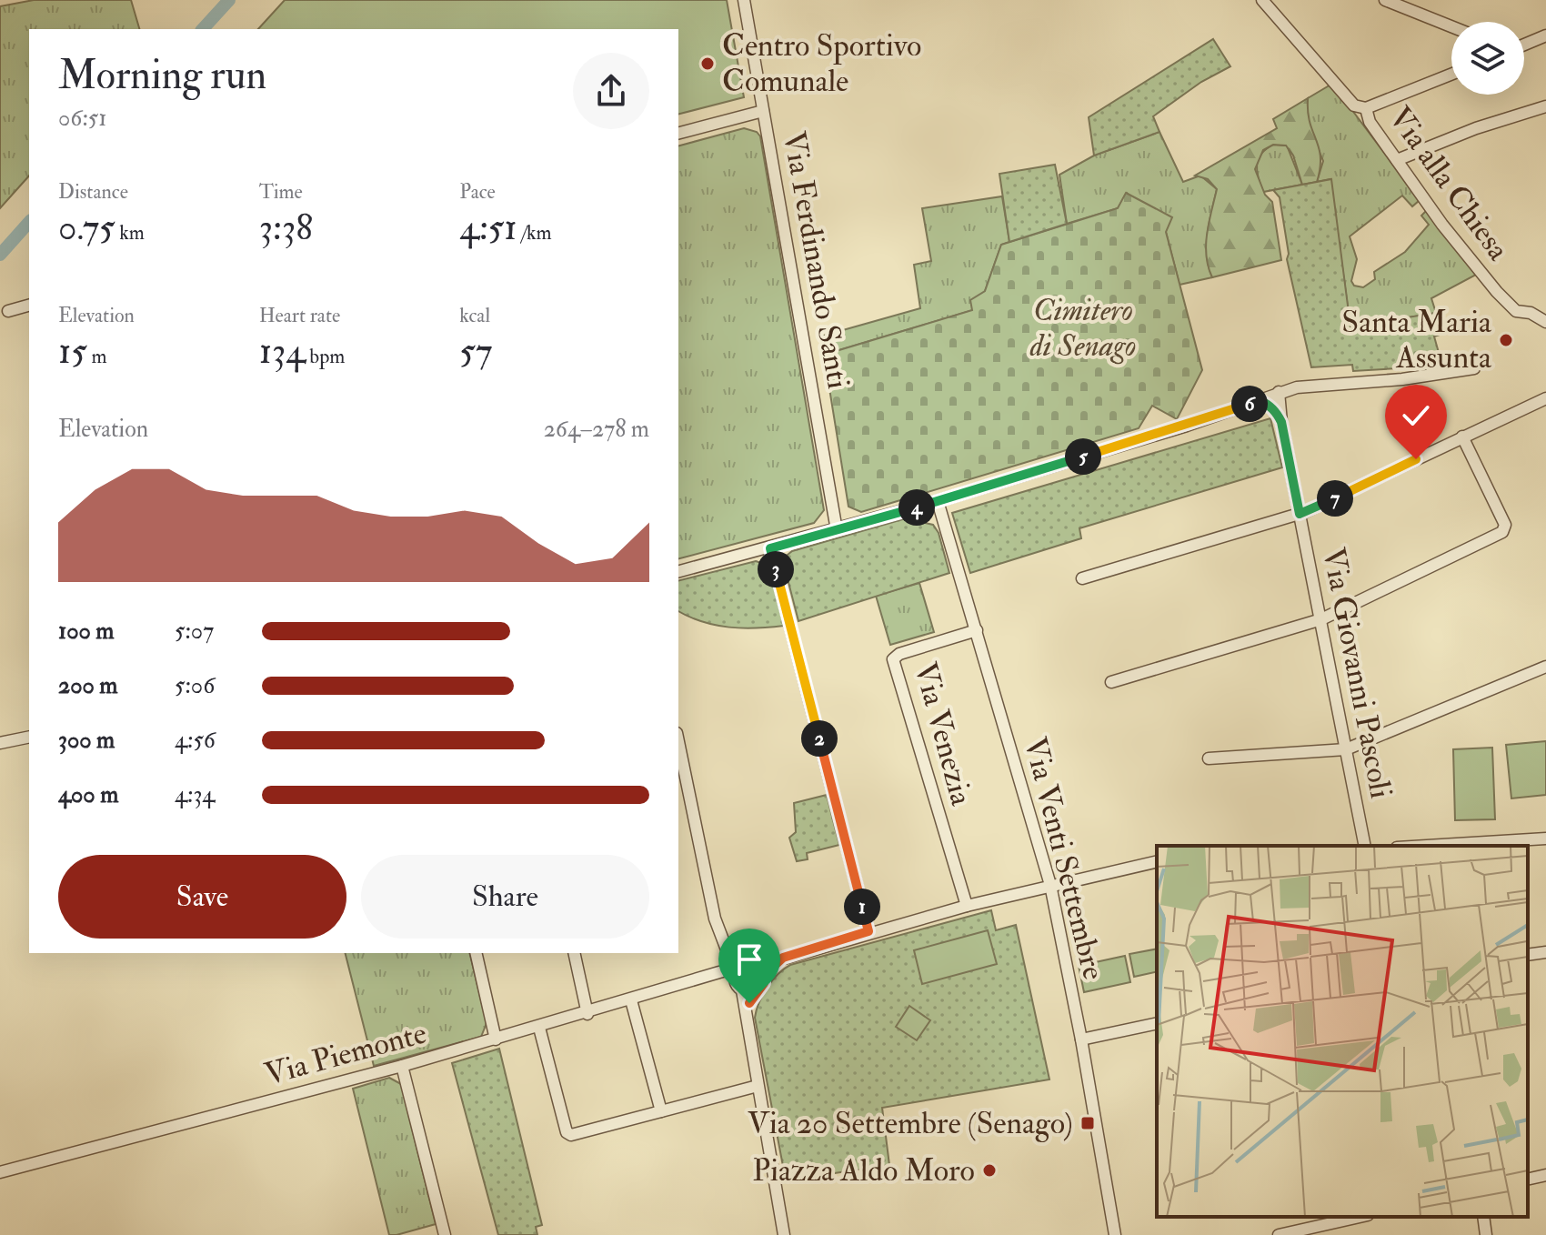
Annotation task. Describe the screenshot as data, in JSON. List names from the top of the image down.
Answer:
{
  "streets": {
    "street": [
      "Via alla Chiesa",
      "Via Ferdinando Santi",
      "Via Giovanni Pascoli",
      "Via Venezia",
      "Via Venti Settembre",
      "Via Piemonte"
    ]
  },
  "crossings": [
    ["Via Venezia", "Via Venti Settembre"]
  ],
  "parks": ["Cimitero di Senago"],
  "places": {
    "other": ["Centro Sportivo Comunale", "Santa Maria Assunta", "Piazza Aldo Moro"],
    "transit": ["Via 20 Settembre (Senago)"]
  },
  "page": {
    "heading": ["Morning run", "06:51"],
    "stats": [
      ["Distance", "0.75 km"],
      ["Time", "3:38"],
      ["Pace", "4:51 /km"],
      ["Elevation", "15 m"],
      ["Heart rate", "134 bpm"],
      ["kcal", "57"]
    ],
    "pins": [
      "6",
      "5",
      "7",
      "4",
      "3",
      "2",
      "1"
    ],
    "chart": ["Elevation", "264–278 m"],
    "list": [
      {
        "name": "100 m",
        "note": "5:07"
      },
      {
        "name": "200 m",
        "note": "5:06"
      },
      {
        "name": "300 m",
        "note": "4:56"
      },
      {
        "name": "400 m",
        "note": "4:34"
      }
    ],
    "buttons": ["Save", "Share"]
  }
}
